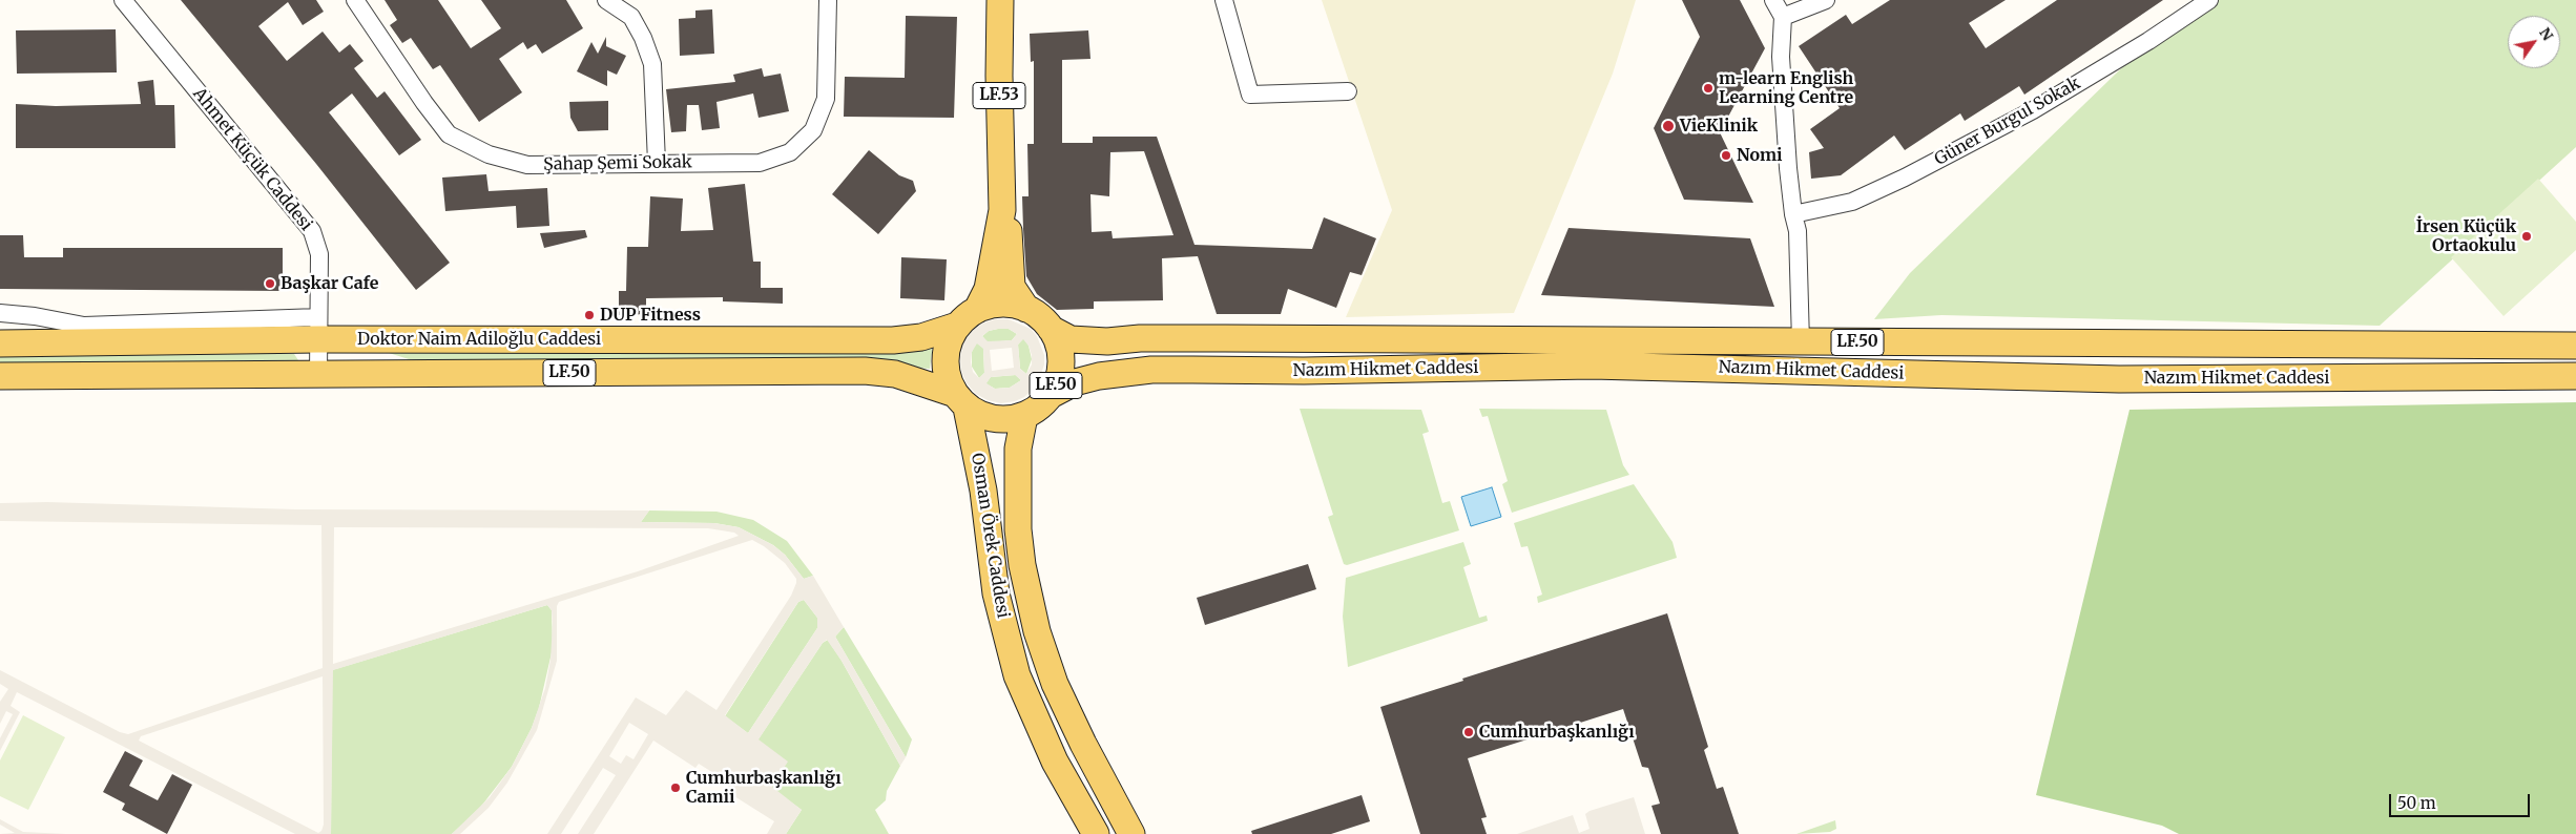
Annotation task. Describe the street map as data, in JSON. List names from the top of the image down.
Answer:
{
  "streets": {
    "main road": [
      "LF.53",
      "Doktor Naim Adiloğlu Caddesi",
      "LF.50",
      "Nazım Hikmet Caddesi",
      "Osman Örek Caddesi"
    ],
    "street": ["Güner Burgul Sokak", "Ahmet Küçük Caddesi", "Şahap Şemi Sokak"]
  },
  "crossings": [
    ["LF.53", "Doktor Naim Adiloğlu Caddesi"],
    ["LF.53", "LF.50"],
    ["LF.53", "Nazım Hikmet Caddesi"],
    ["LF.53", "Osman Örek Caddesi"],
    ["Ahmet Küçük Caddesi", "Doktor Naim Adiloğlu Caddesi"],
    ["Doktor Naim Adiloğlu Caddesi", "LF.50"],
    ["Doktor Naim Adiloğlu Caddesi", "Nazım Hikmet Caddesi"],
    ["Doktor Naim Adiloğlu Caddesi", "Osman Örek Caddesi"],
    ["LF.50", "Nazım Hikmet Caddesi"],
    ["LF.50", "Osman Örek Caddesi"],
    ["Nazım Hikmet Caddesi", "Osman Örek Caddesi"]
  ],
  "places": [
    "m-learn English Learning Centre",
    "VieKlinik",
    "Nomi",
    "İrsen Küçük Ortaokulu",
    "Başkar Cafe",
    "DUP Fitness",
    "Cumhurbaşkanlığı",
    "Cumhurbaşkanlığı Camii"
  ],
  "scale_bar": "50 m",
  "north": "top right"
}
